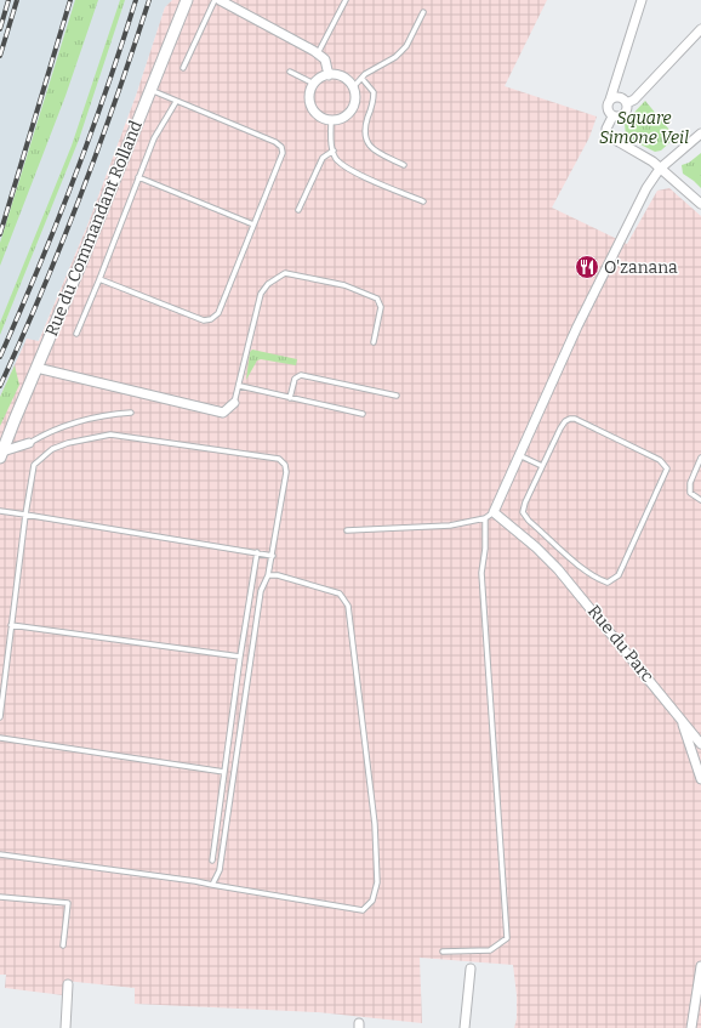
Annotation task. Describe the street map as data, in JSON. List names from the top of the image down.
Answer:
{
  "streets": {
    "street": ["Rue du Commandant Rolland", "Rue du Parc"]
  },
  "parks": ["Square Simone Veil"],
  "places": {
    "restaurant": ["O'zanana"]
  }
}
